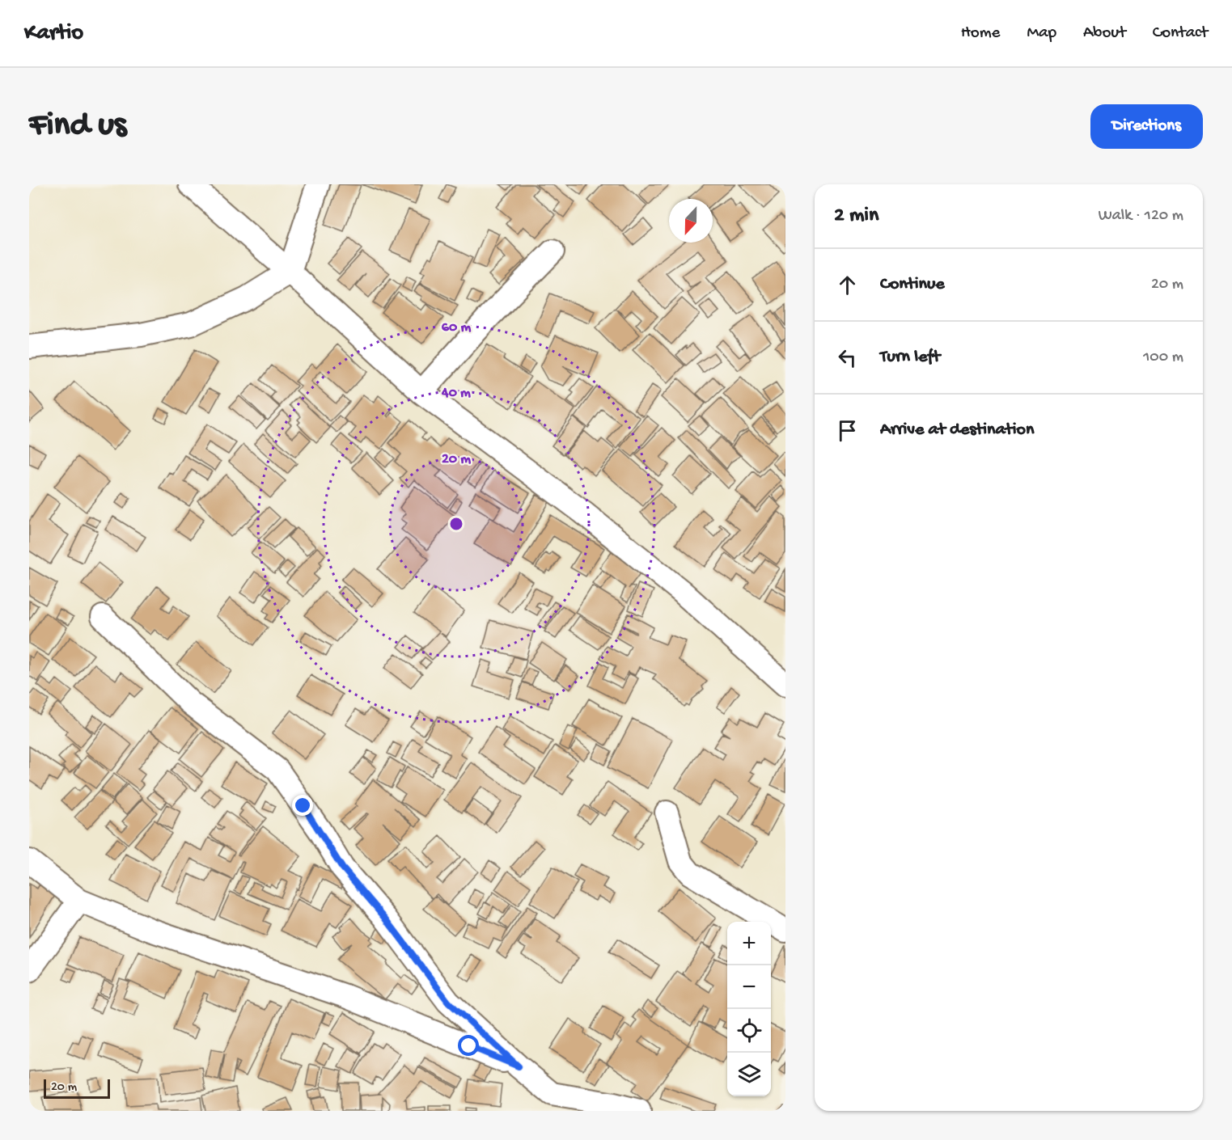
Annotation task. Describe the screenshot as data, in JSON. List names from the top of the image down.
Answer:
{
  "scale_bar": "20 m",
  "north": "bottom",
  "page": {
    "header": "Kartio",
    "nav": [
      "Home",
      "Map",
      "About",
      "Contact"
    ],
    "buttons": "Directions",
    "title": "Find us",
    "heading": ["2 min", "Walk · 120 m"],
    "list": [
      ["Continue", "20 m"],
      ["Turn left", "100 m"],
      "Arrive at destination"
    ],
    "map_buttons": ["+", "−"],
    "scale": "20 m"
  },
  "rings": ["60 m", "40 m", "20 m"]
}
